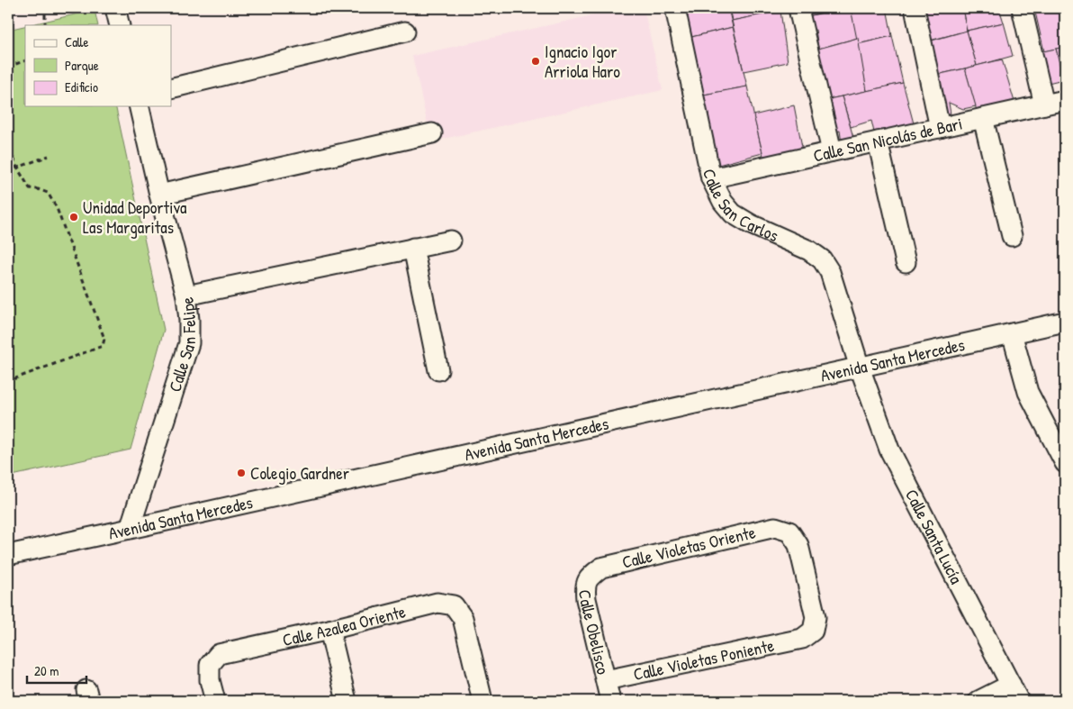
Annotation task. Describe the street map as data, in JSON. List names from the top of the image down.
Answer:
{
  "streets": {
    "street": [
      "Calle San Nicolás de Bari",
      "Calle San Carlos",
      "Calle San Felipe",
      "Avenida Santa Mercedes",
      "Calle Santa Lucía",
      "Calle Violetas Oriente",
      "Calle Azalea Oriente",
      "Calle Obelisco",
      "Calle Violetas Poniente"
    ]
  },
  "crossings": [
    ["Calle San Nicolás de Bari", "Calle San Carlos"],
    ["Calle San Carlos", "Avenida Santa Mercedes"],
    ["Calle San Carlos", "Calle Santa Lucía"],
    ["Calle San Felipe", "Avenida Santa Mercedes"],
    ["Avenida Santa Mercedes", "Calle Santa Lucía"],
    ["Calle Violetas Oriente", "Calle Obelisco"],
    ["Calle Violetas Oriente", "Calle Violetas Poniente"],
    ["Calle Obelisco", "Calle Violetas Poniente"]
  ],
  "places": ["Ignacio Igor Arriola Haro", "Unidad Deportiva Las Margaritas", "Colegio Gardner"],
  "legend": ["Calle", "Parque", "Edificio"],
  "scale_bar": "20 m"
}
